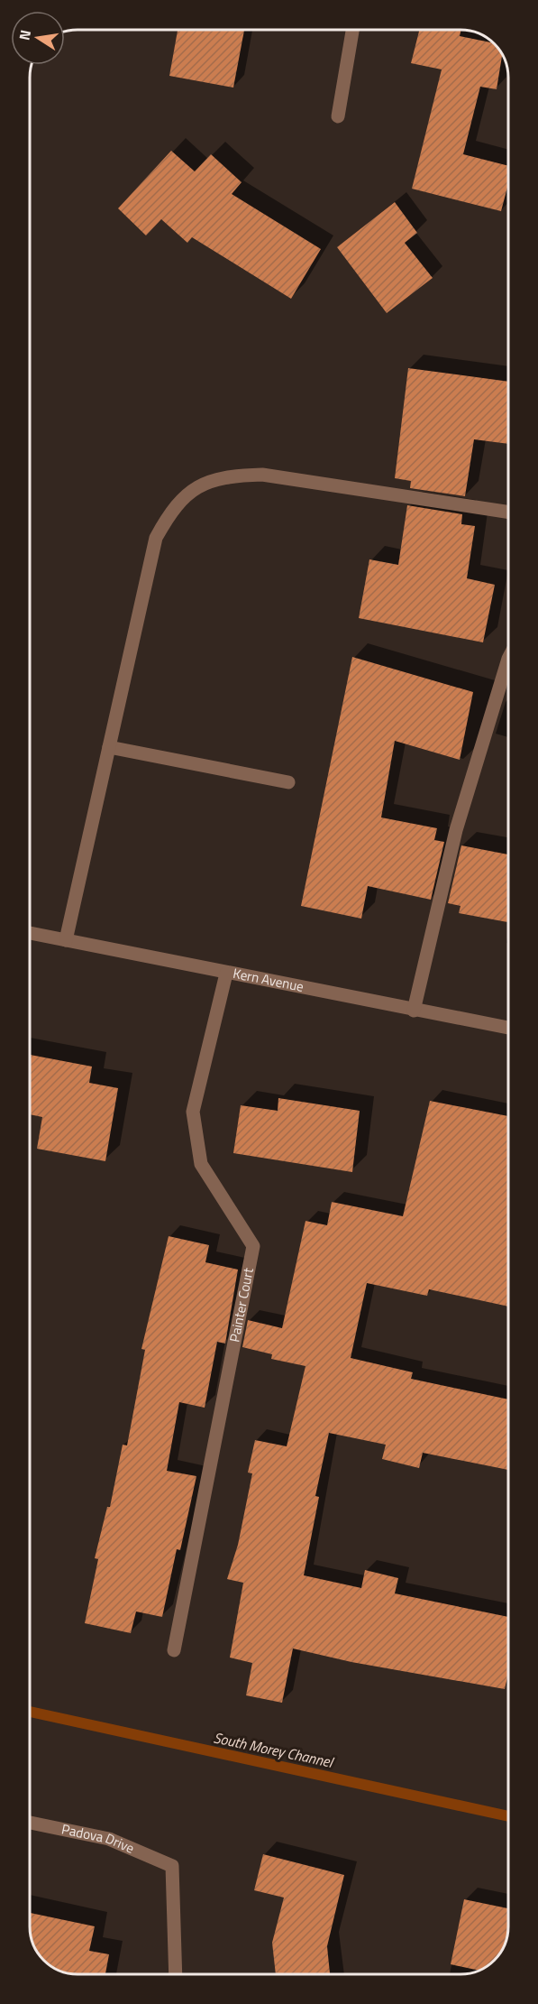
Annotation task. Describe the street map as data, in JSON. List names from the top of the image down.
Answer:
{
  "streets": {
    "street": ["Kern Avenue", "Painter Court", "Padova Drive"]
  },
  "crossings": [
    ["Kern Avenue", "Painter Court"]
  ],
  "water": ["South Morey Channel"],
  "north": "left"
}
